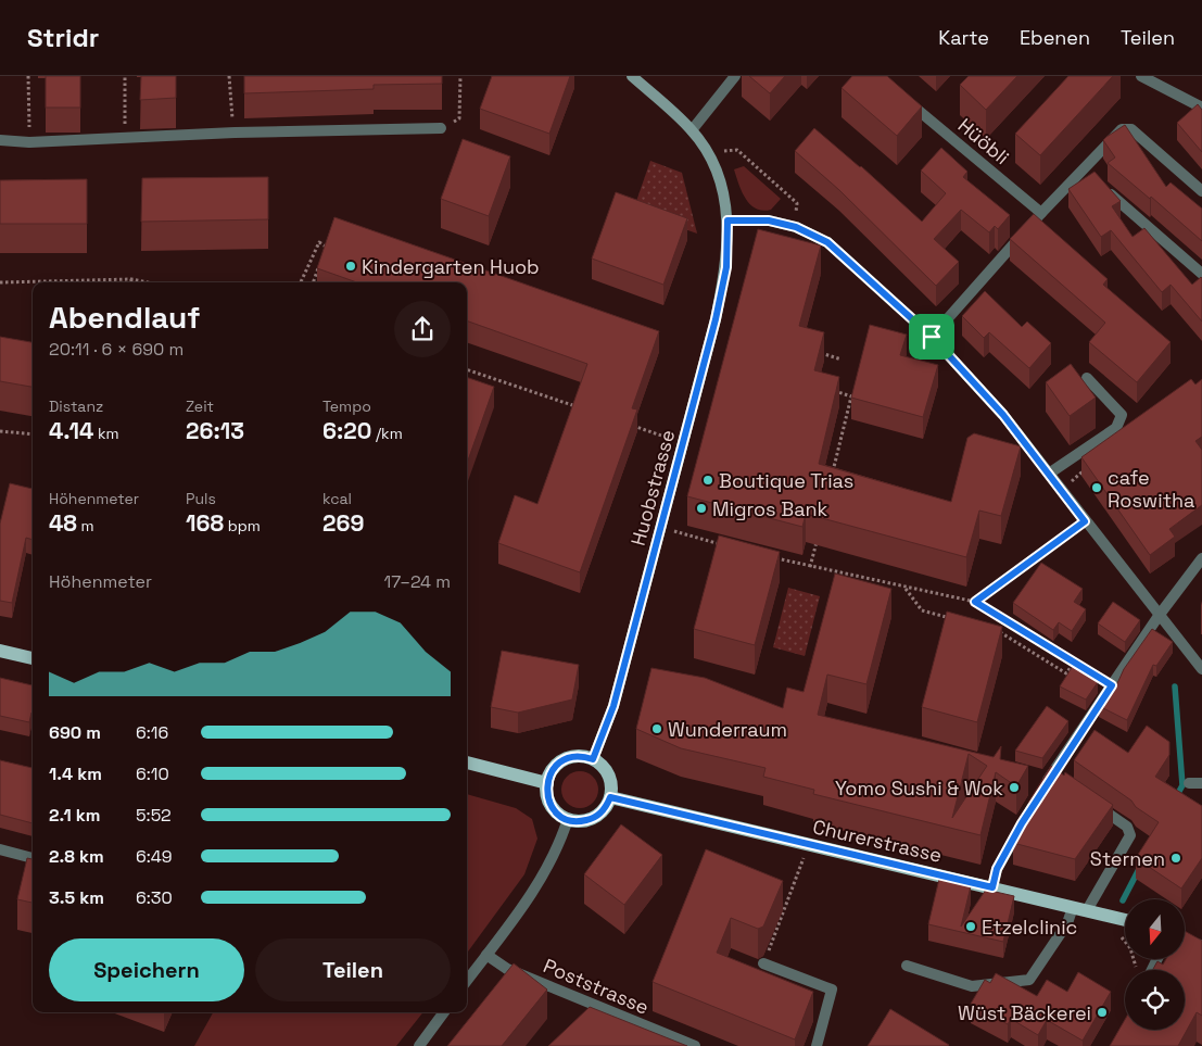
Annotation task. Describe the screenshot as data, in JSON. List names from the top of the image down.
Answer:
{
  "streets": {
    "main road": ["Churerstrasse"],
    "street": ["Hüöbli", "Huobstrasse", "Poststrasse"]
  },
  "crossings": [
    ["Huobstrasse", "Churerstrasse"]
  ],
  "places": [
    "Kindergarten Huob",
    "Boutique Trias",
    "cafe Roswitha",
    "Migros Bank",
    "Wunderraum",
    "Yomo Sushi & Wok",
    "Sternen",
    "Etzelclinic",
    "Wüst Bäckerei"
  ],
  "north": "bottom",
  "page": {
    "header": "Stridr",
    "nav": ["Karte", "Ebenen", "Teilen"],
    "heading": ["Abendlauf", "20:11 · 6 × 690 m"],
    "stats": [
      ["Distanz", "4.14 km"],
      ["Zeit", "26:13"],
      ["Tempo", "6:20 /km"],
      ["Höhenmeter", "48 m"],
      ["Puls", "168 bpm"],
      ["kcal", "269"]
    ],
    "chart": ["Höhenmeter", "17–24 m"],
    "list": [
      {
        "name": "690 m",
        "note": "6:16"
      },
      {
        "name": "1.4 km",
        "note": "6:10"
      },
      {
        "name": "2.1 km",
        "note": "5:52"
      },
      {
        "name": "2.8 km",
        "note": "6:49"
      },
      {
        "name": "3.5 km",
        "note": "6:30"
      }
    ],
    "buttons": ["Speichern", "Teilen"]
  }
}
